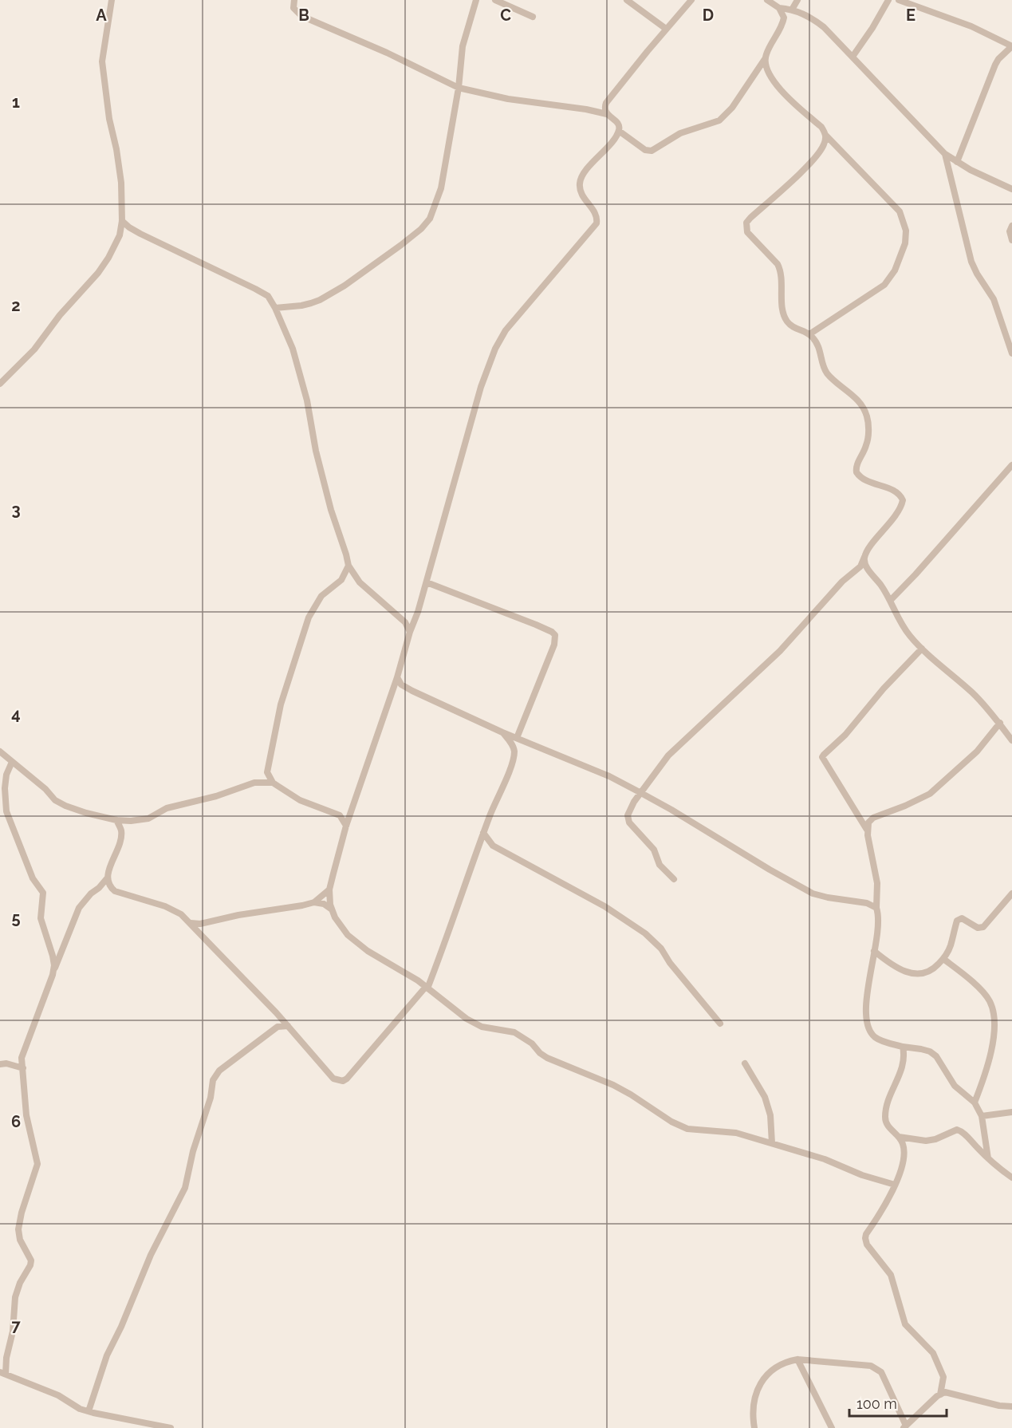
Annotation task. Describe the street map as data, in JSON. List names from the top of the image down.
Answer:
{
  "scale_bar": "100 m",
  "grid": {
    "columns": [
      "A",
      "B",
      "C",
      "D",
      "E"
    ],
    "rows": [
      "1",
      "2",
      "3",
      "4",
      "5",
      "6",
      "7"
    ]
  }
}
